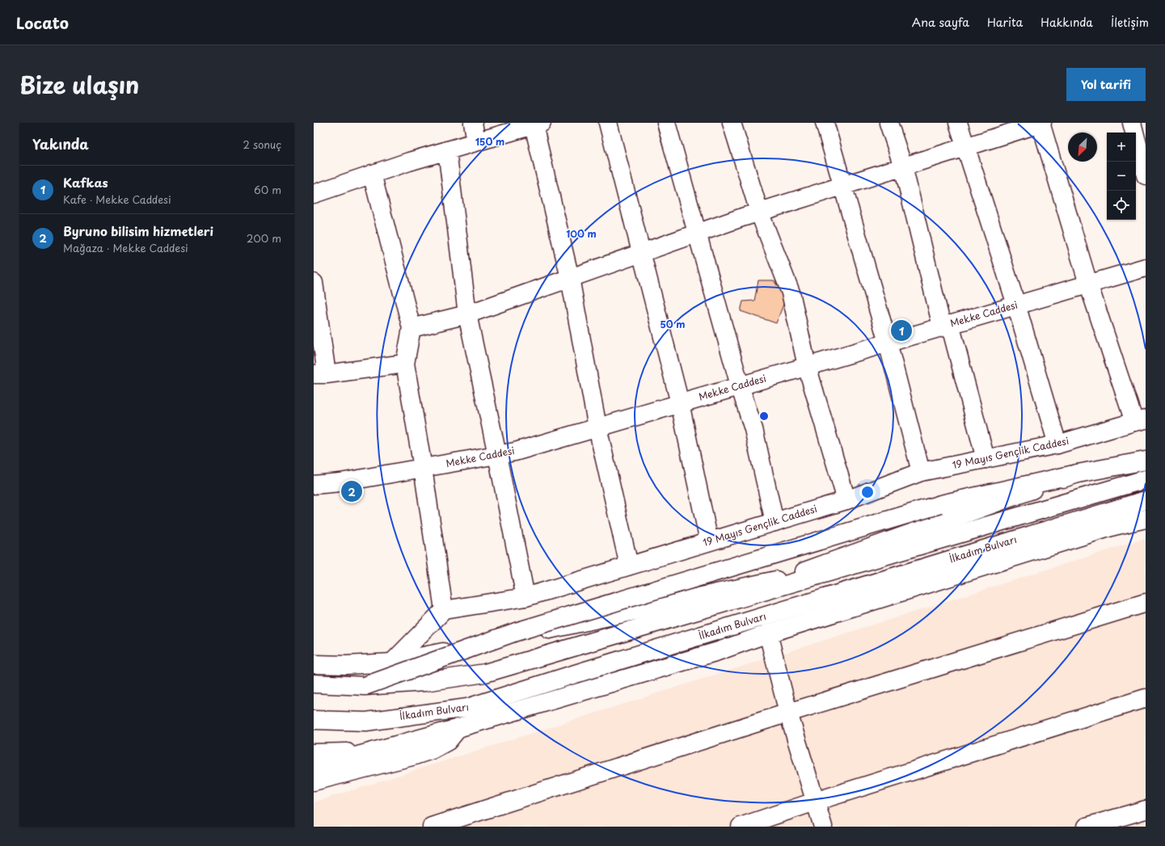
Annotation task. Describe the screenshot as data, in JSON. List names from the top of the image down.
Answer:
{
  "streets": {
    "main road": ["Mekke Caddesi", "19 Mayıs Gençlik Caddesi", "İlkadım Bulvarı"]
  },
  "north": "bottom left",
  "page": {
    "header": "Locato",
    "nav": [
      "Ana sayfa",
      "Harita",
      "Hakkında",
      "İletişim"
    ],
    "title": "Bize ulaşın",
    "buttons": "Yol tarifi",
    "heading": ["Yakında", "2 sonuç"],
    "map_buttons": ["+", "−"],
    "list": [
      {
        "mark": "1",
        "name": "Kafkas",
        "note": "Kafe · Mekke Caddesi",
        "value": "60 m"
      },
      {
        "mark": "2",
        "name": "Byruno bilisim hizmetleri",
        "note": "Mağaza · Mekke Caddesi",
        "value": "200 m"
      }
    ],
    "pins": ["1", "2"]
  },
  "rings": ["150 m", "100 m", "50 m"]
}
